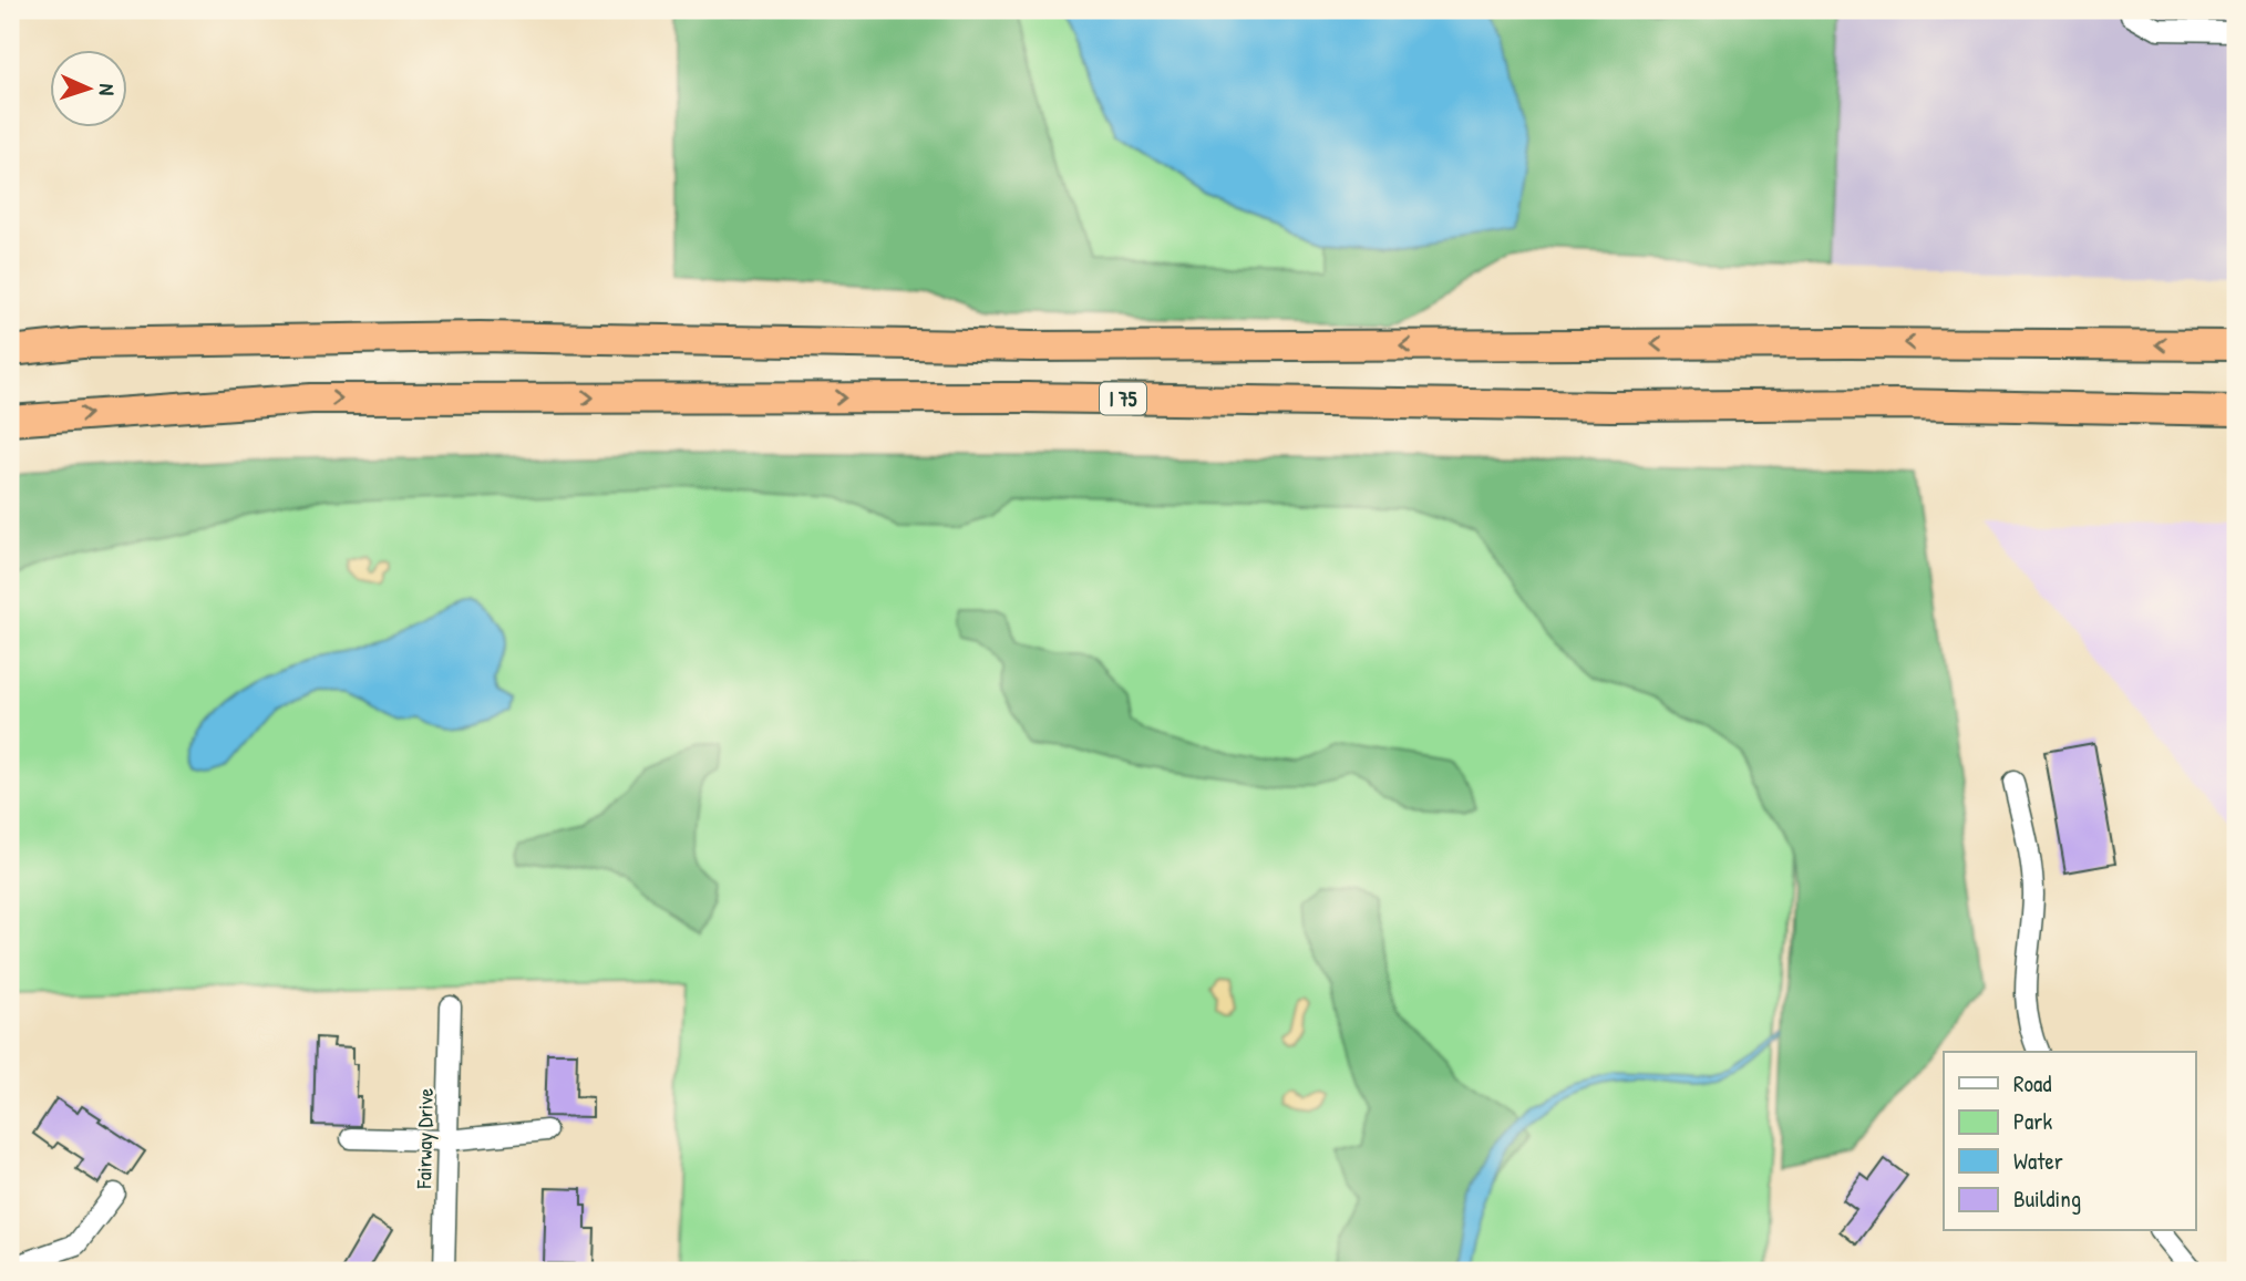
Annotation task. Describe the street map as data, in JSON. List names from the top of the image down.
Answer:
{
  "streets": {
    "highway": ["I 75"],
    "street": ["Fairway Drive"]
  },
  "legend": [
    "Road",
    "Park",
    "Water",
    "Building"
  ],
  "north": "right"
}
